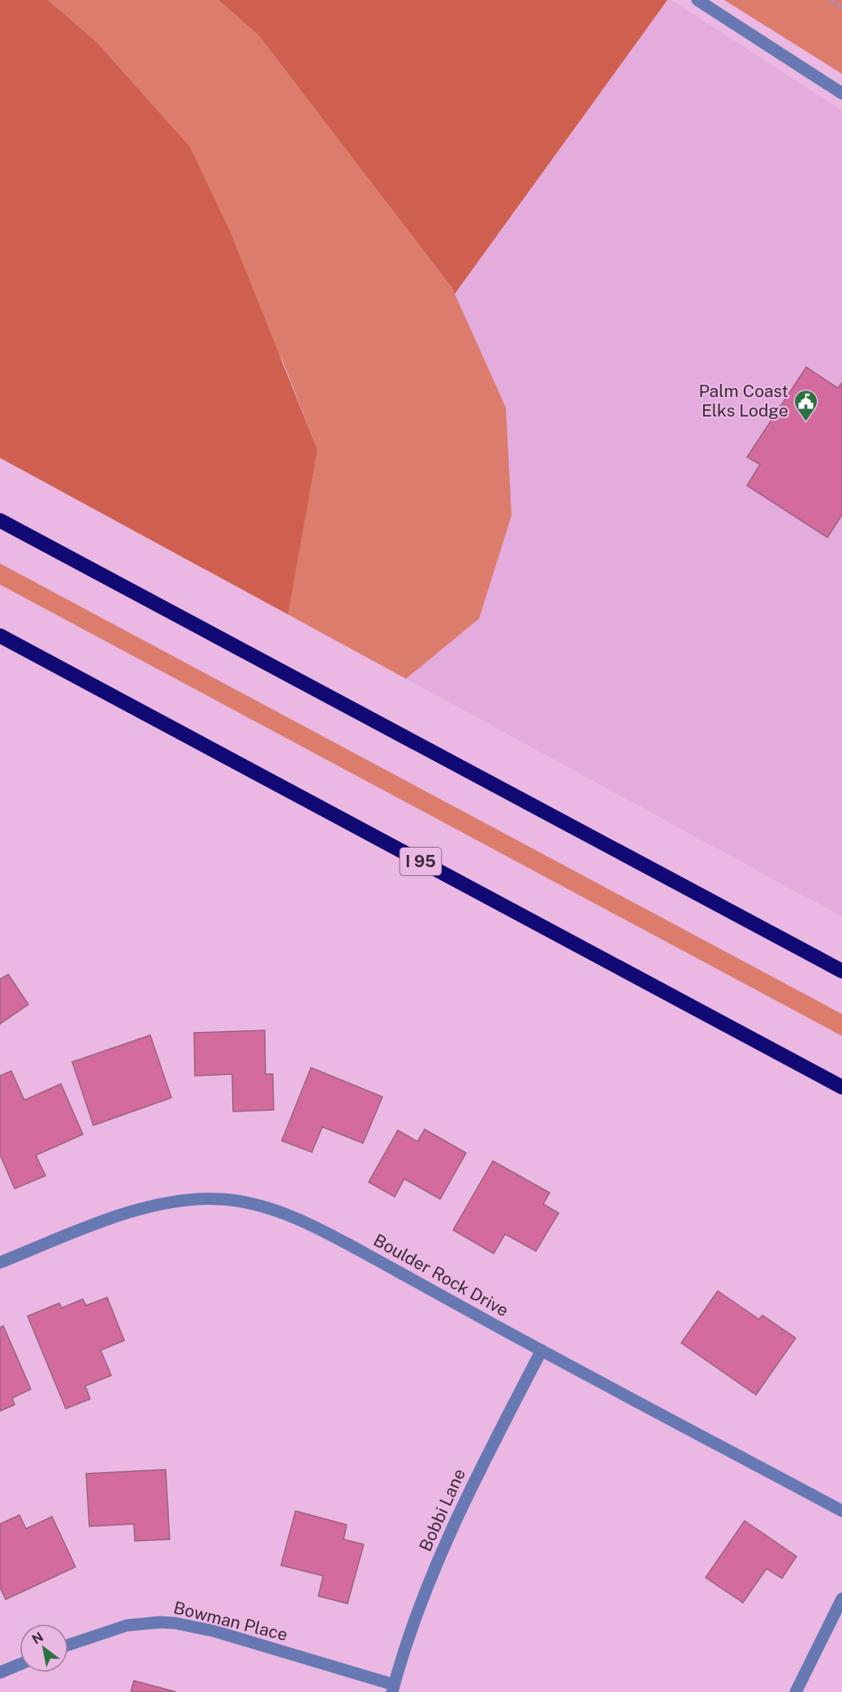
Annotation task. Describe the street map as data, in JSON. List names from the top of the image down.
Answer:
{
  "streets": {
    "highway": ["I 95"],
    "street": ["Boulder Rock Drive", "Bobbi Lane", "Bowman Place"]
  },
  "crossings": [
    ["Boulder Rock Drive", "Bobbi Lane"],
    ["Bobbi Lane", "Bowman Place"]
  ],
  "places": {
    "public building": ["Palm Coast Elks Lodge"]
  },
  "north": "top left"
}
